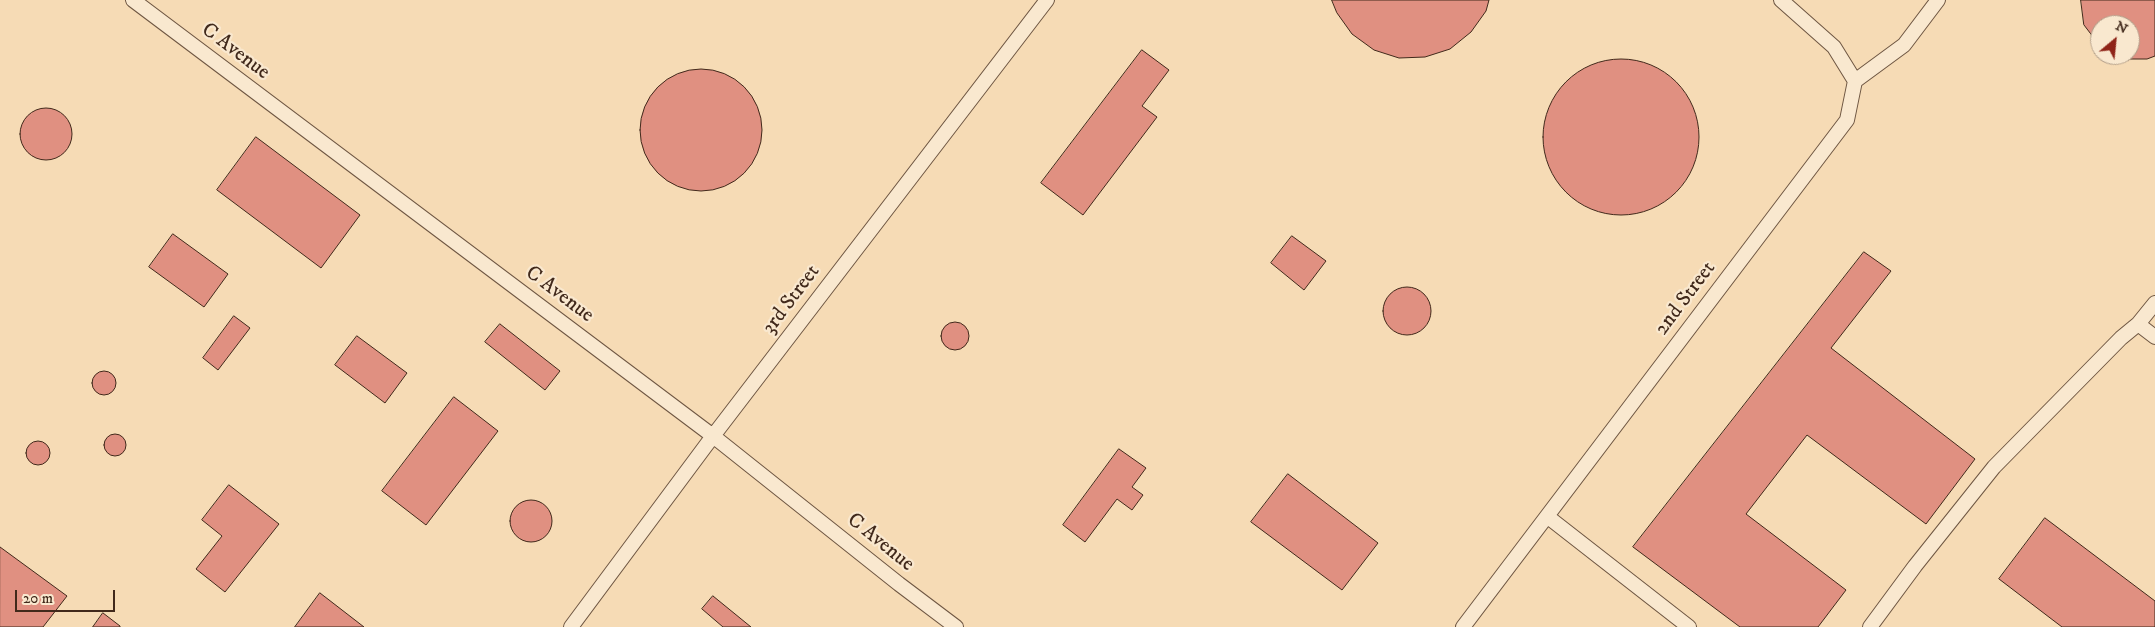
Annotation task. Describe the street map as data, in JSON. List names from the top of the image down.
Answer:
{
  "streets": {
    "lane": ["C Avenue", "2nd Street", "3rd Street"]
  },
  "crossings": [
    ["C Avenue", "3rd Street"]
  ],
  "scale_bar": "20 m",
  "north": "top right"
}
